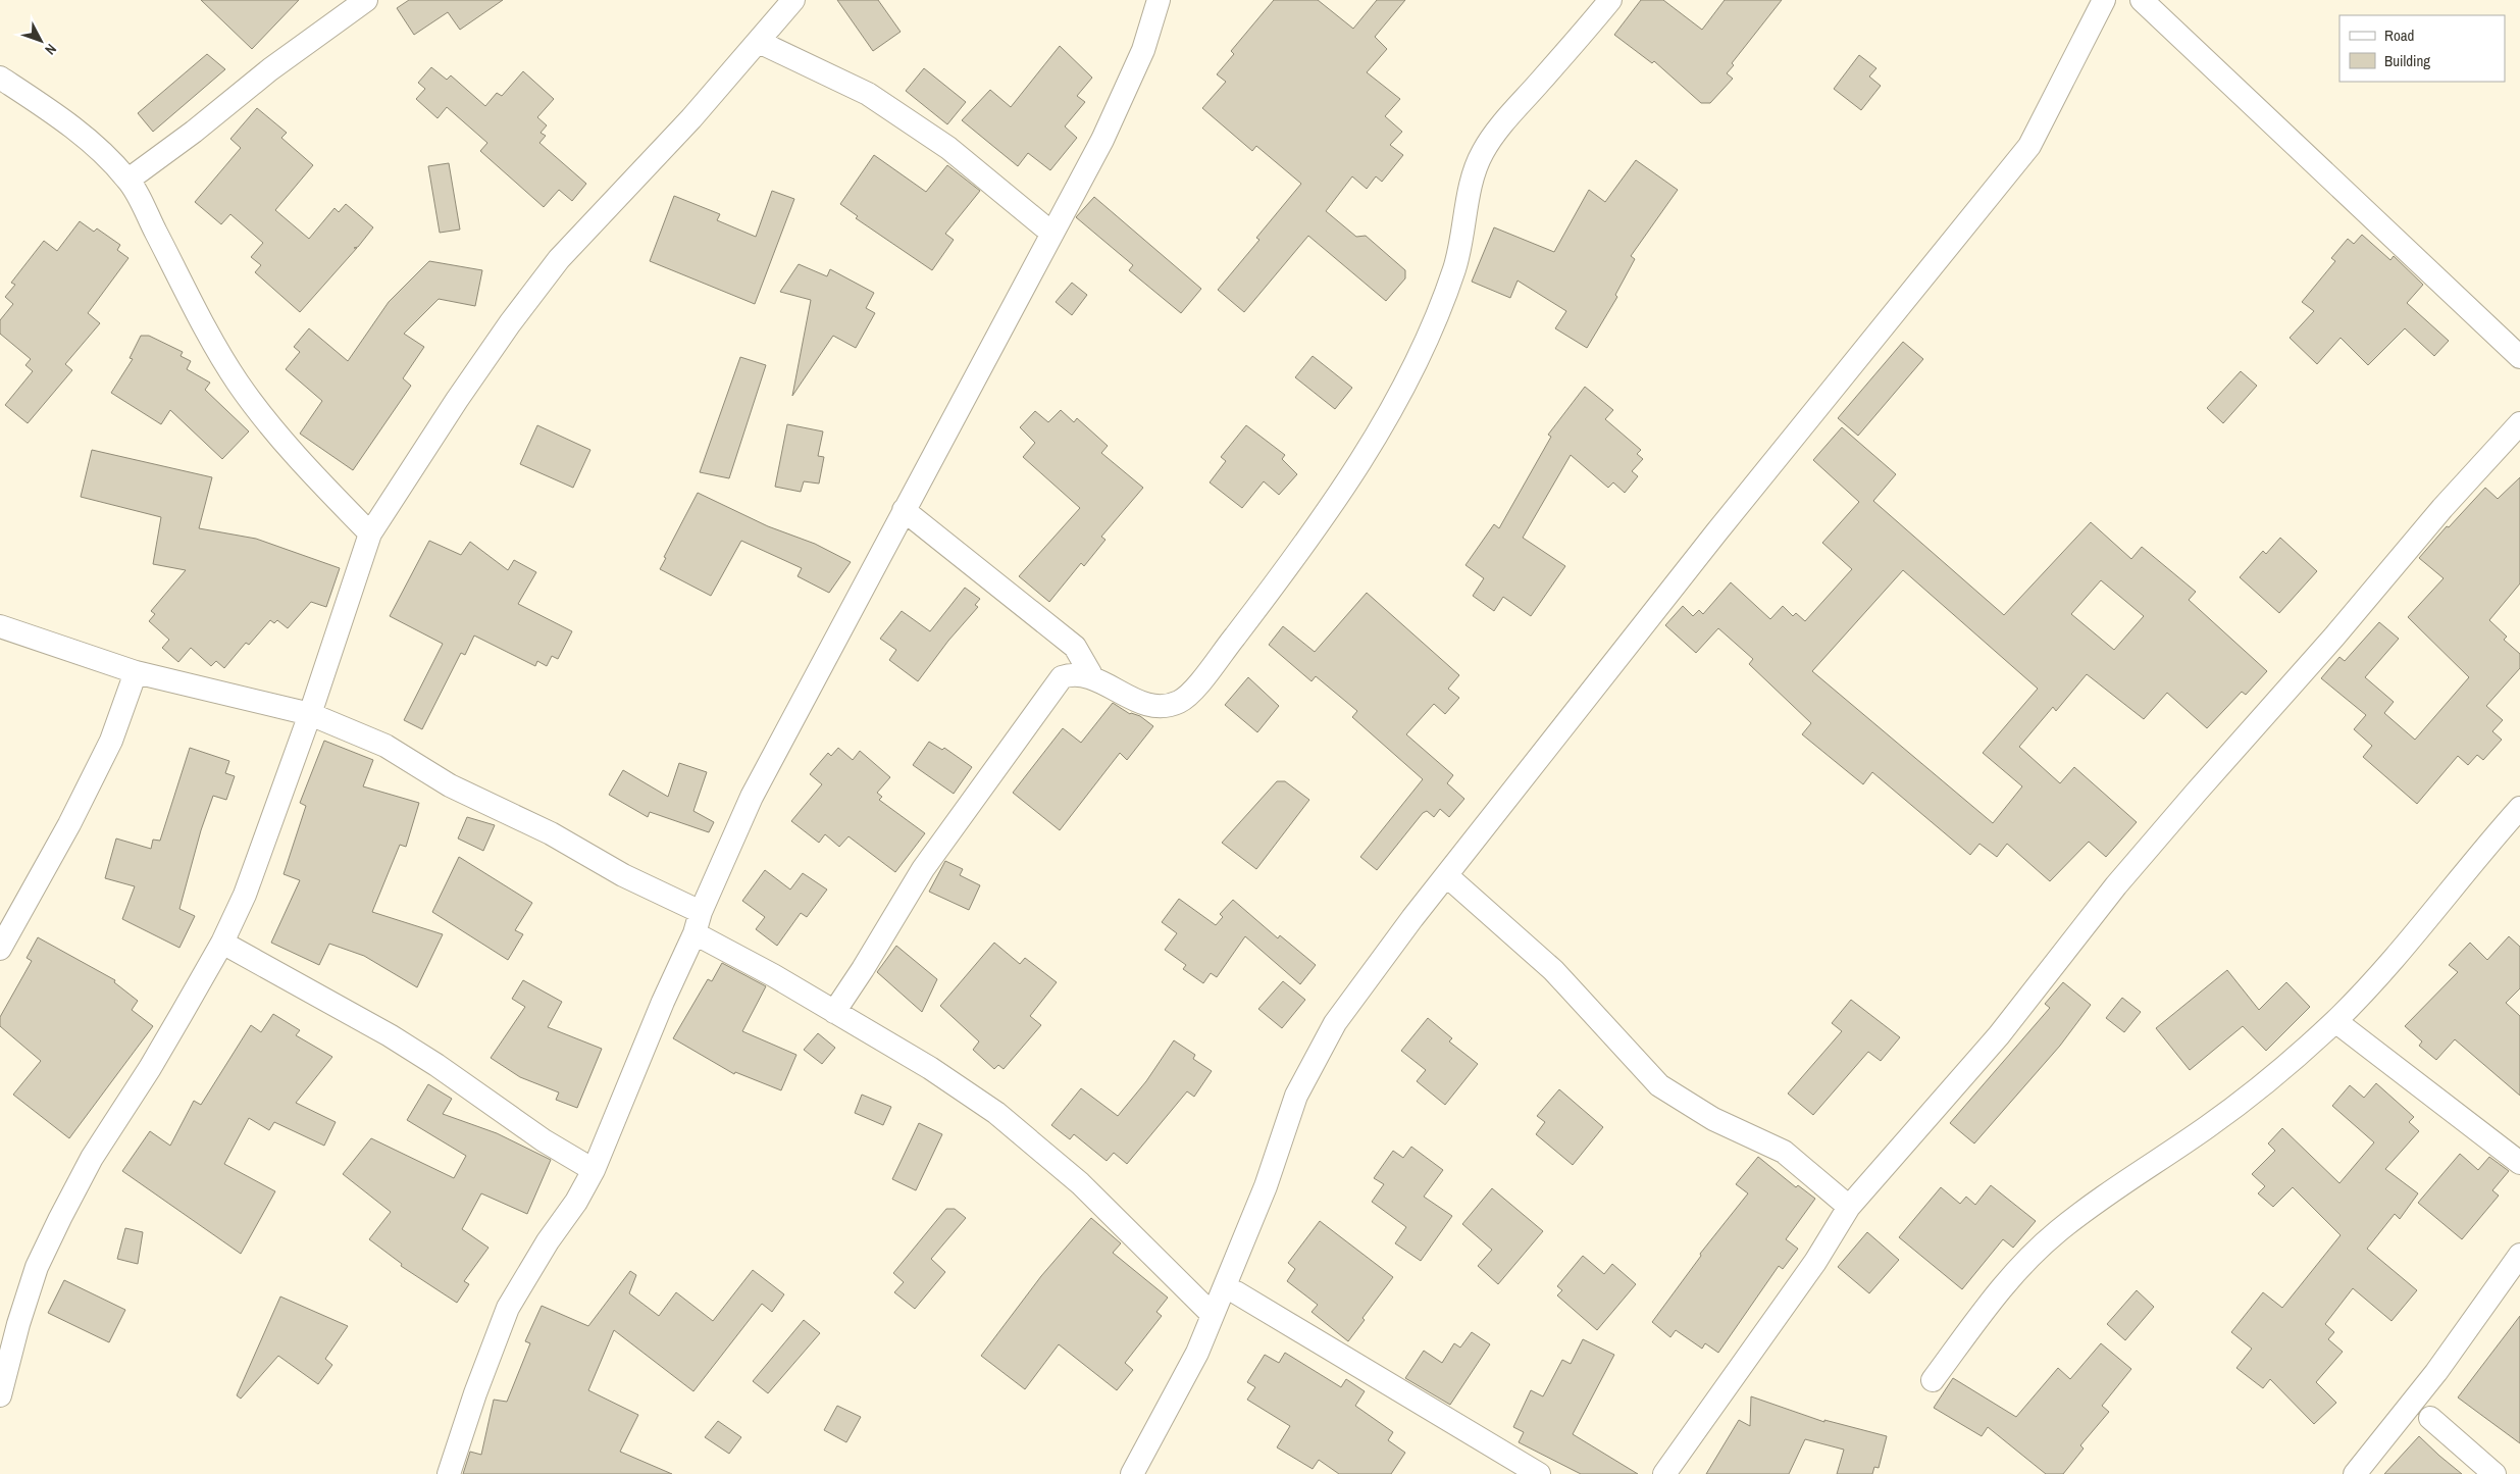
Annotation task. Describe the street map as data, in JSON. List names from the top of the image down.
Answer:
{
  "legend": ["Road", "Building"],
  "north": "bottom right"
}
